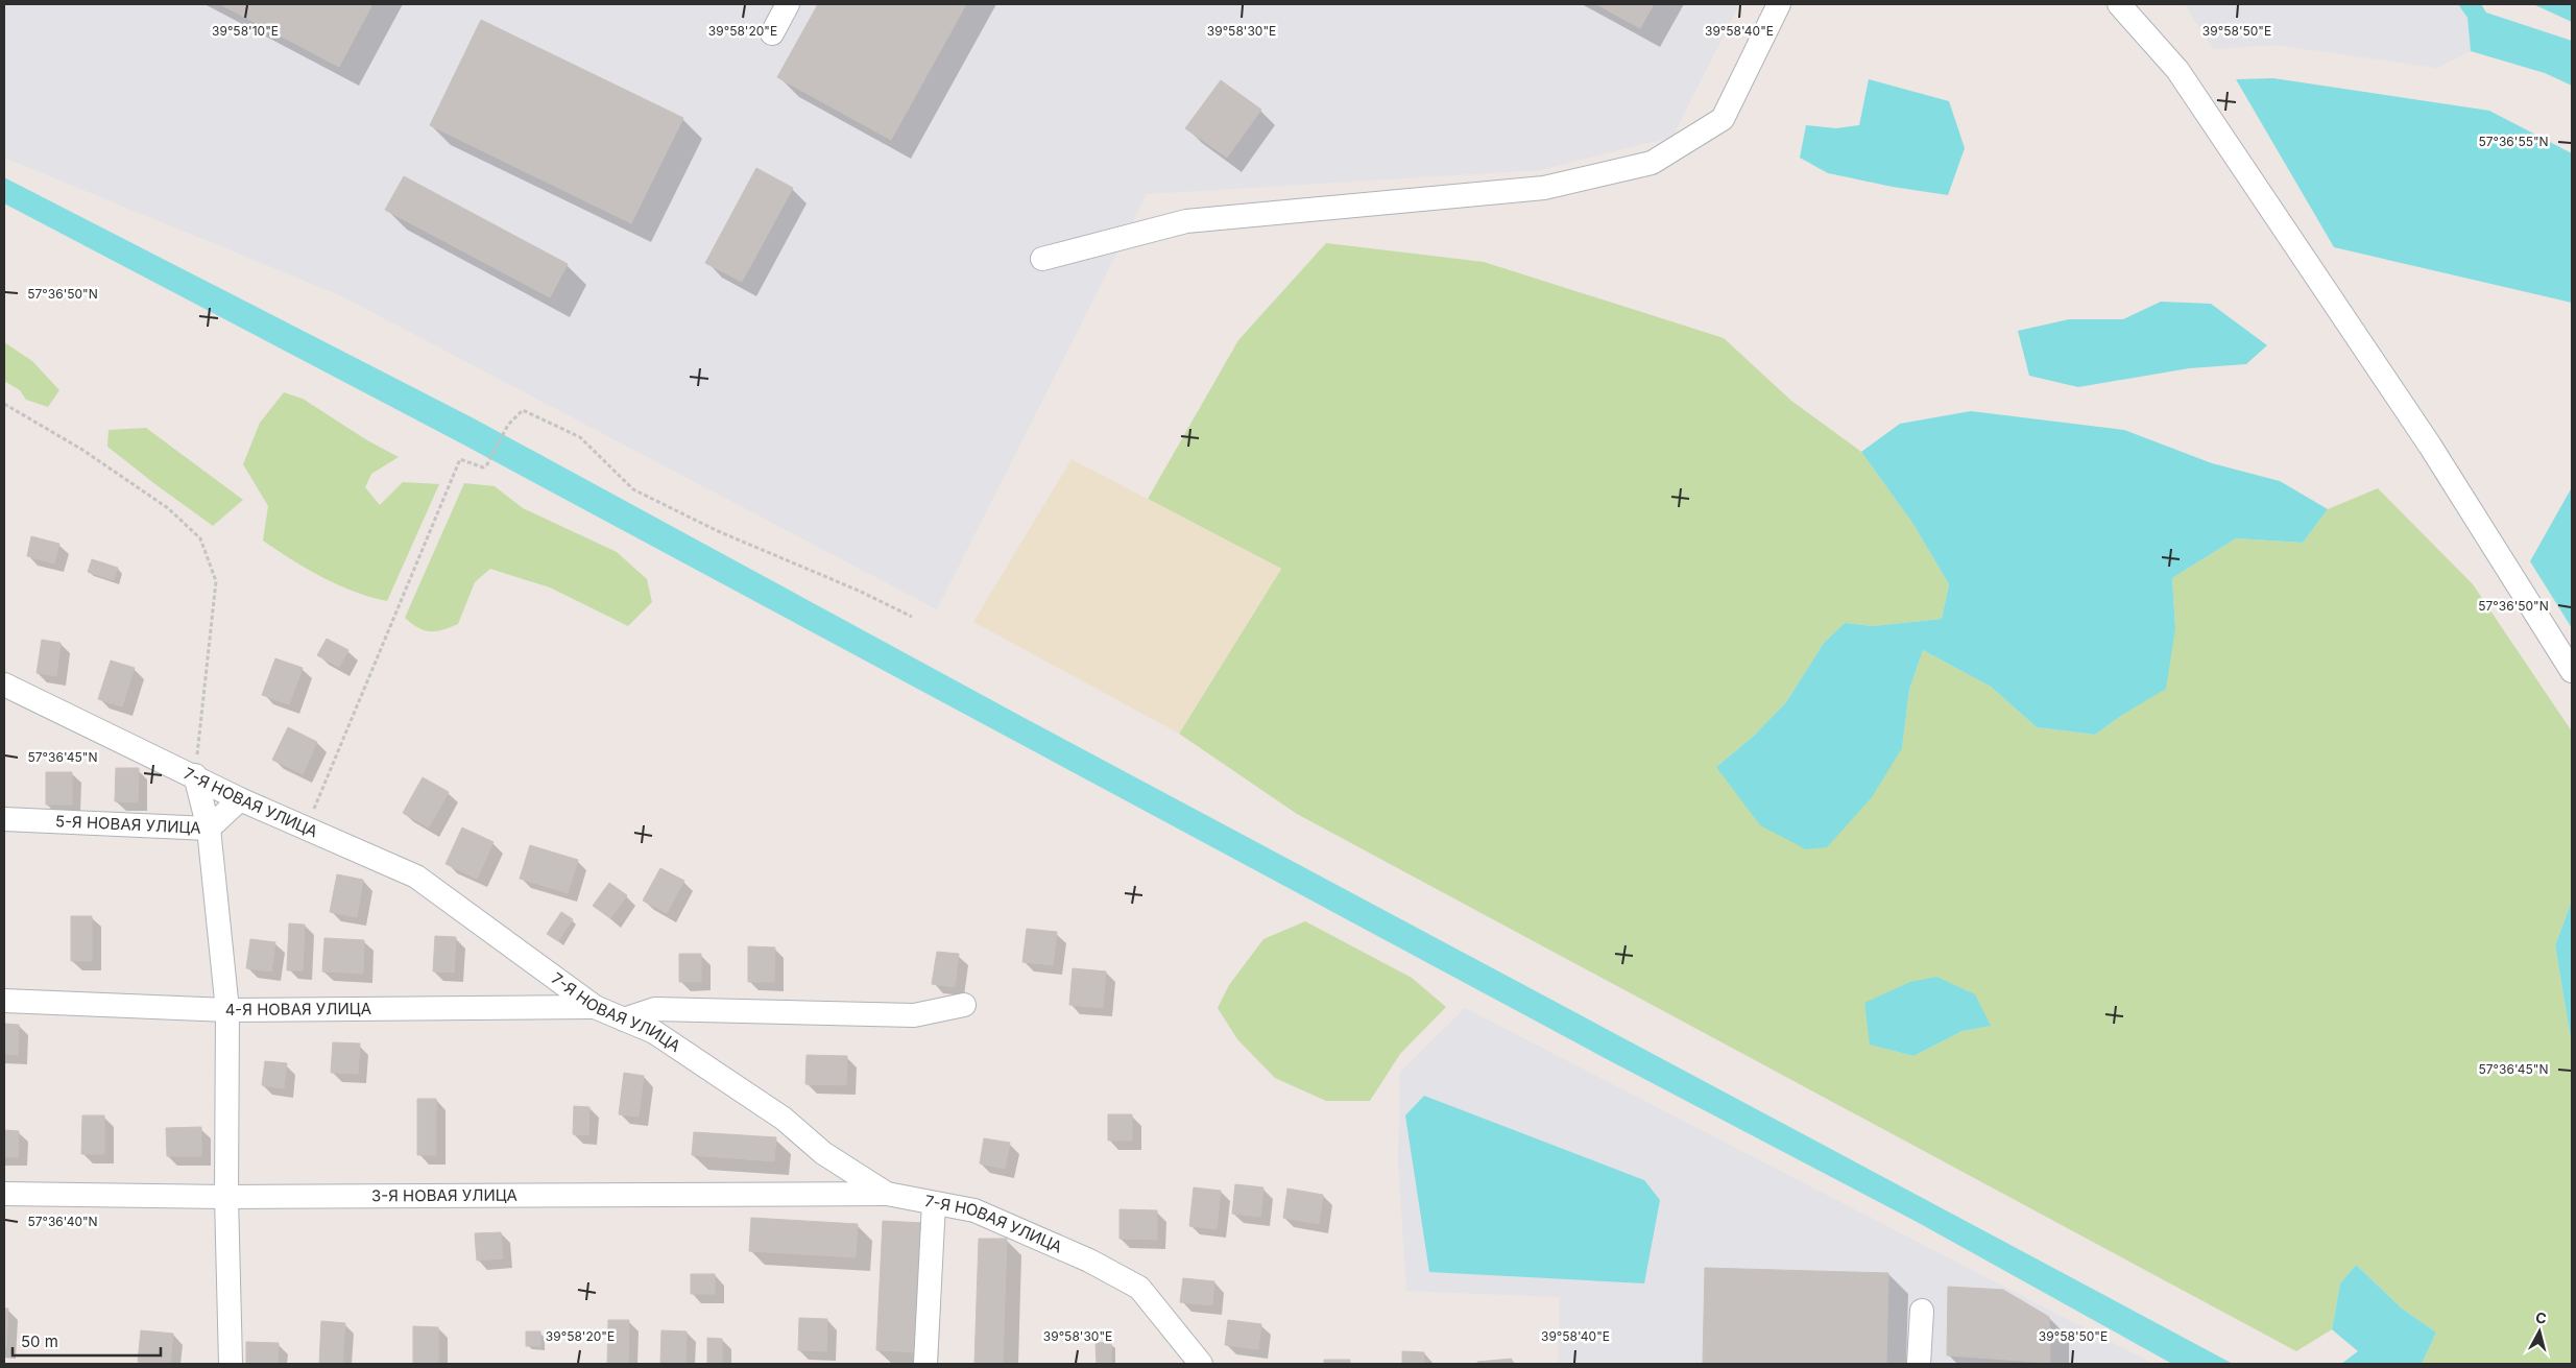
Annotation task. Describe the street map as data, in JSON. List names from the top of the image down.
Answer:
{
  "streets": {
    "street": [
      "7-Я НОВАЯ УЛИЦА",
      "5-Я НОВАЯ УЛИЦА",
      "4-Я НОВАЯ УЛИЦА",
      "3-Я НОВАЯ УЛИЦА"
    ]
  },
  "crossings": [
    ["7-Я НОВАЯ УЛИЦА", "5-Я НОВАЯ УЛИЦА"],
    ["7-Я НОВАЯ УЛИЦА", "4-Я НОВАЯ УЛИЦА"],
    ["7-Я НОВАЯ УЛИЦА", "3-Я НОВАЯ УЛИЦА"]
  ],
  "scale_bar": "50 m",
  "north": "top",
  "coordinates": [
    "39°58'10\"E",
    "39°58'20\"E",
    "39°58'30\"E",
    "39°58'40\"E",
    "39°58'50\"E",
    "57°36'55\"N",
    "57°36'50\"N",
    "57°36'45\"N",
    "57°36'40\"N"
  ]
}
